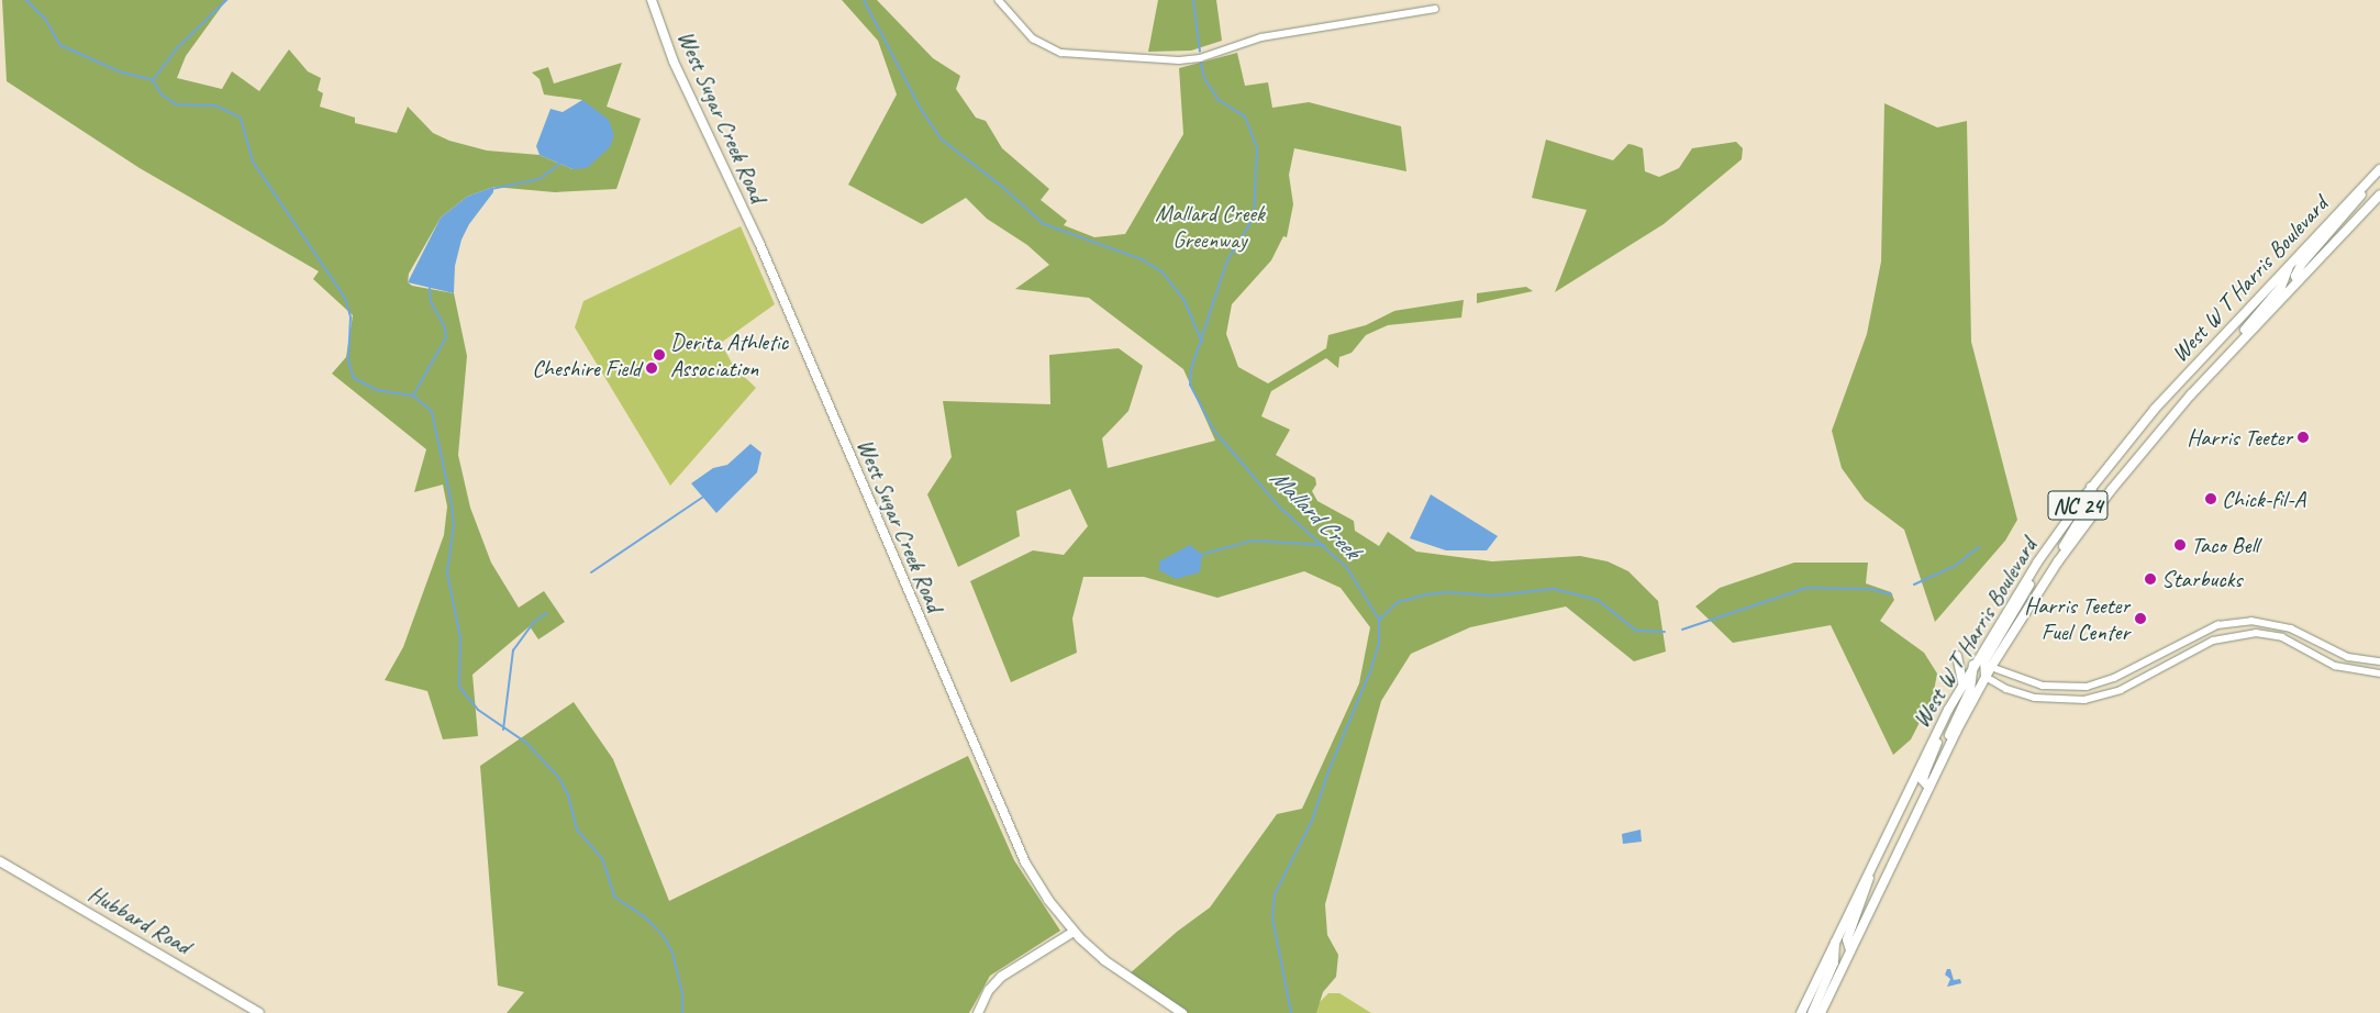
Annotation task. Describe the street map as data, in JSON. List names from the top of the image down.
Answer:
{
  "streets": {
    "main road": [
      "West Sugar Creek Road",
      "West W T Harris Boulevard",
      "NC 24",
      "Hubbard Road"
    ]
  },
  "water": ["Mallard Creek"],
  "parks": ["Mallard Creek Greenway"],
  "places": [
    "Derita Athletic Association",
    "Cheshire Field",
    "Harris Teeter",
    "Chick-fil-A",
    "Taco Bell",
    "Starbucks",
    "Harris Teeter Fuel Center"
  ]
}
